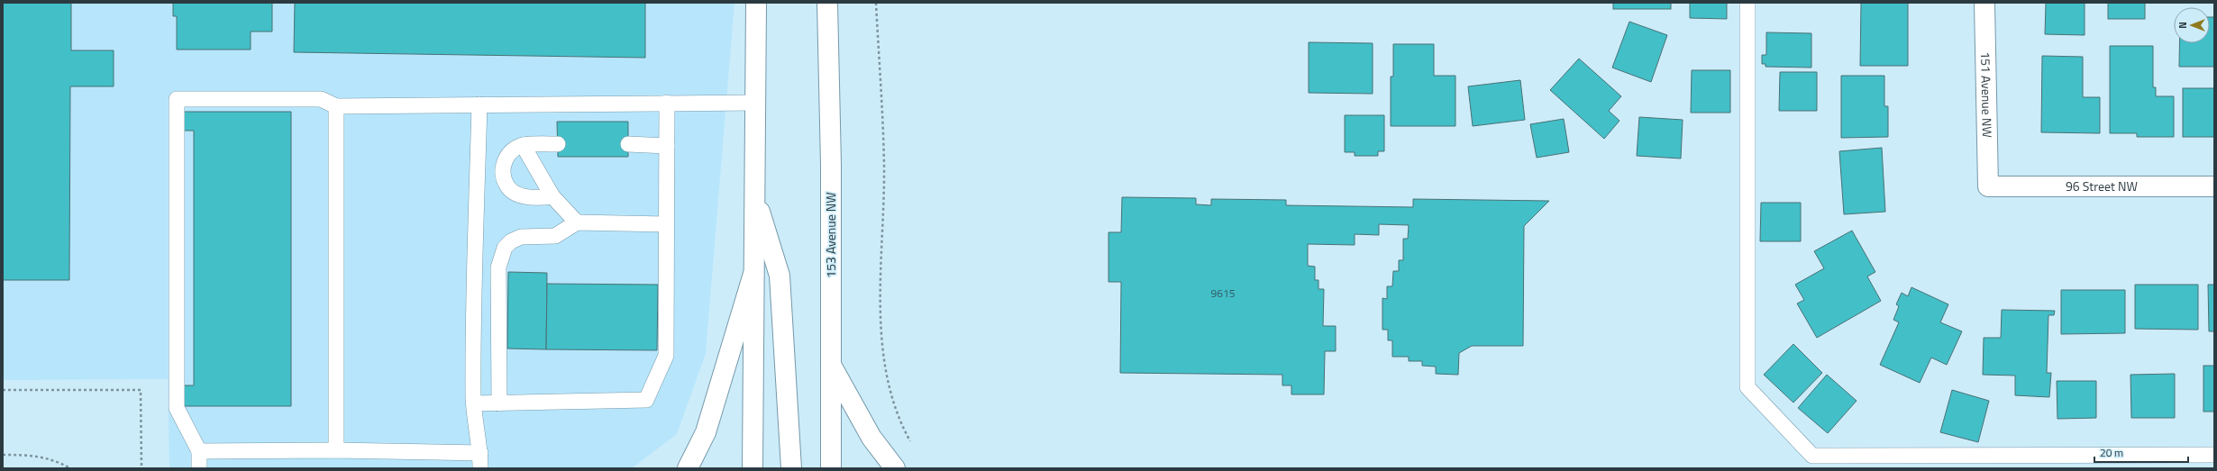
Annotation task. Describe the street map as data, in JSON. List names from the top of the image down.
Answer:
{
  "streets": {
    "main road": ["151 Avenue NW", "96 Street NW", "153 Avenue NW"]
  },
  "crossings": [
    ["151 Avenue NW", "96 Street NW"]
  ],
  "house_numbers": ["9615"],
  "scale_bar": "20 m",
  "north": "left"
}
